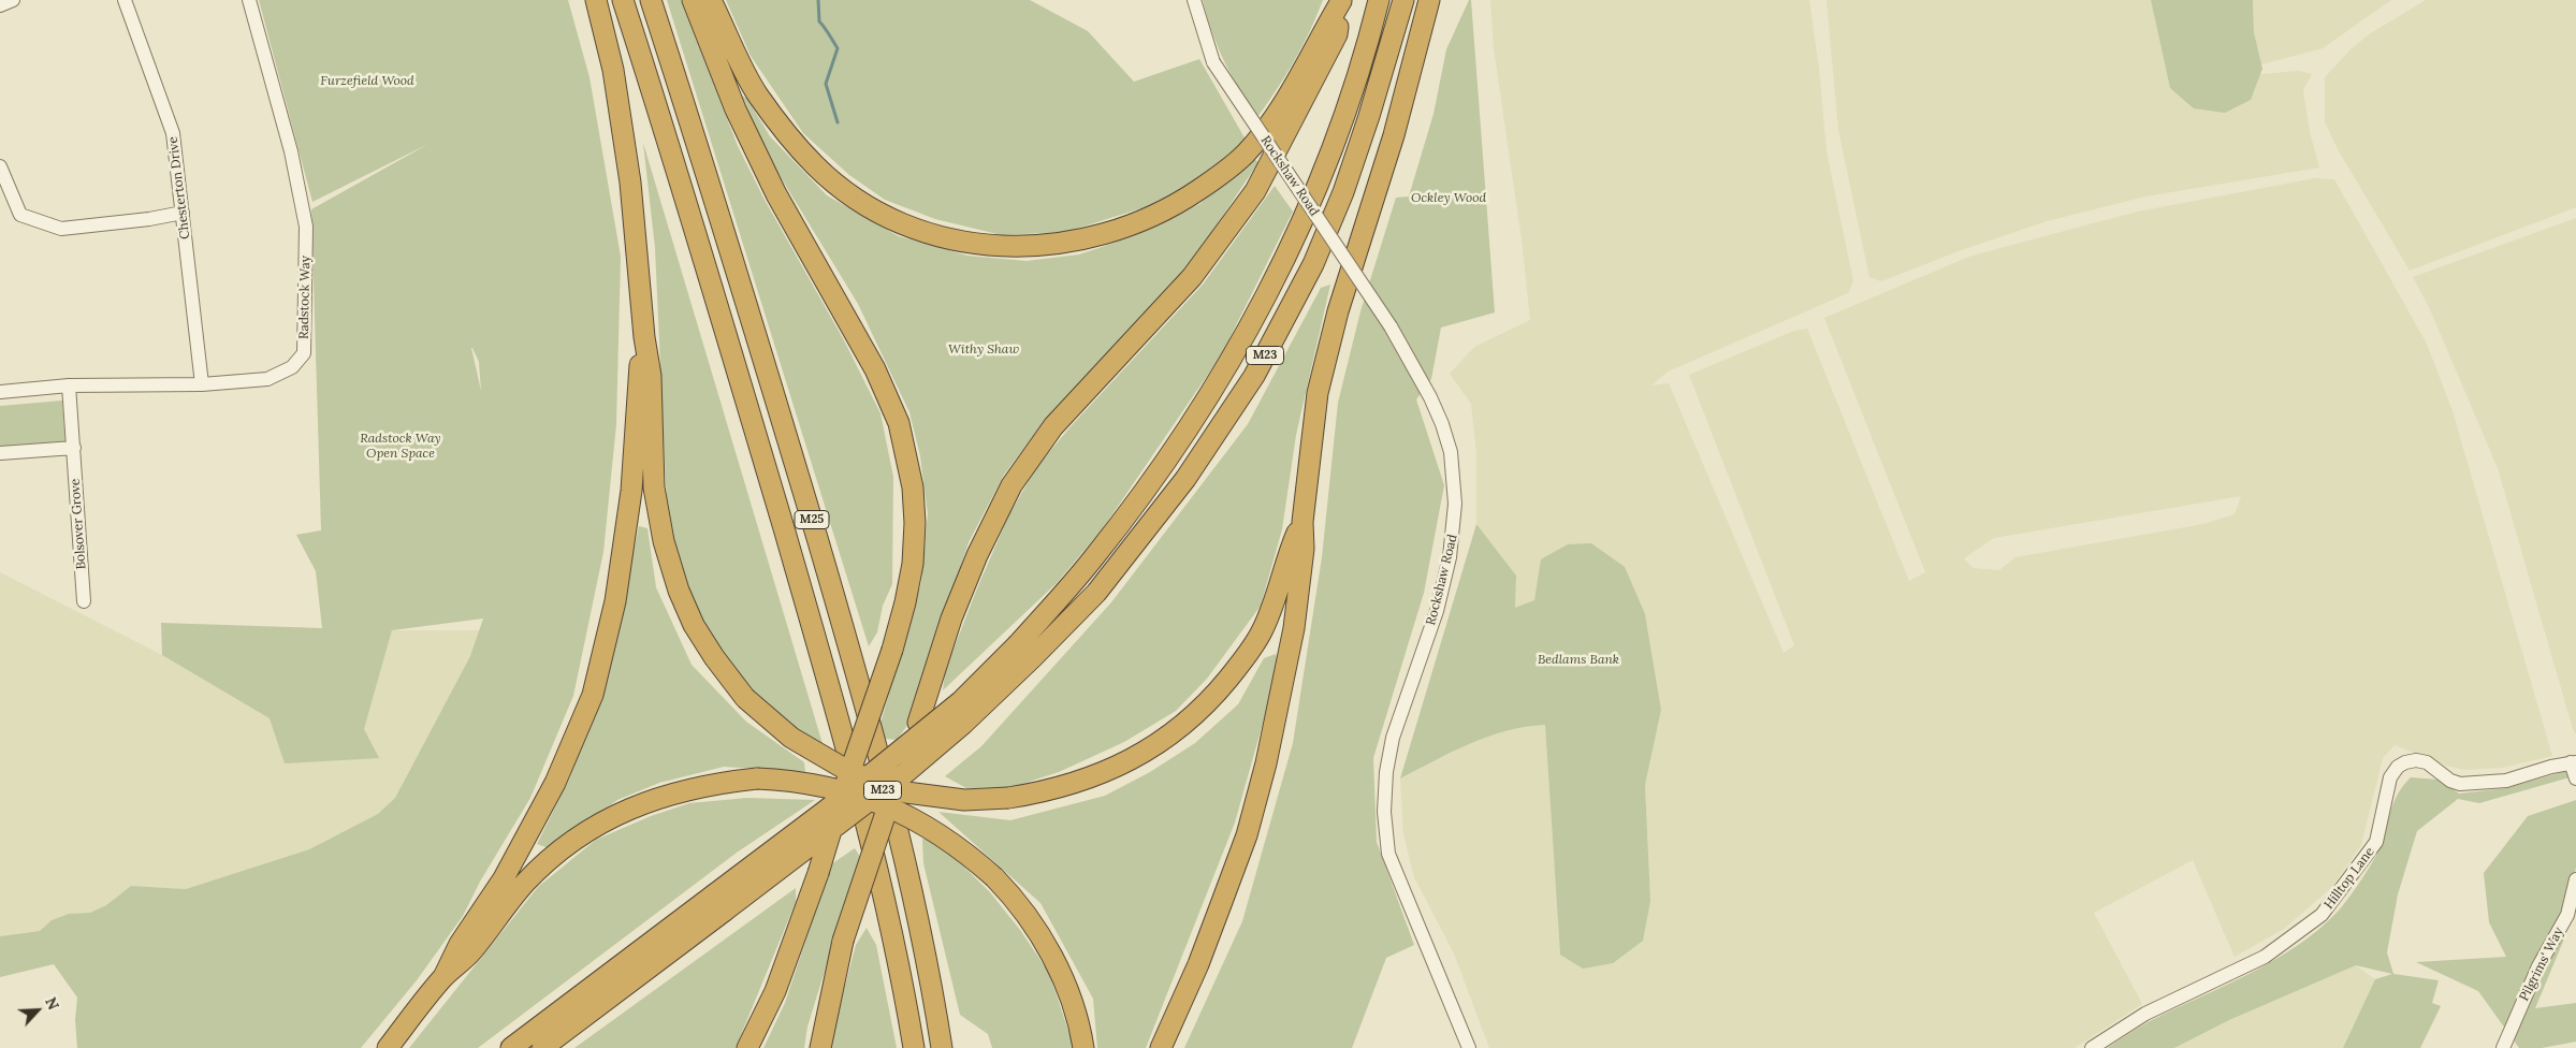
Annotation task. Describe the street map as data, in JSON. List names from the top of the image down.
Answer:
{
  "streets": {
    "highway": ["M23", "M25"],
    "street": [
      "Rockshaw Road",
      "Chesterton Drive",
      "Radstock Way",
      "Bolsover Grove",
      "Hilltop Lane",
      "Pilgrims' Way"
    ]
  },
  "crossings": [
    ["Chesterton Drive", "Radstock Way"],
    ["Radstock Way", "Bolsover Grove"]
  ],
  "parks": [
    "Furzefield Wood",
    "Ockley Wood",
    "Withy Shaw",
    "Radstock Way Open Space",
    "Bedlams Bank"
  ],
  "north": "top right"
}
